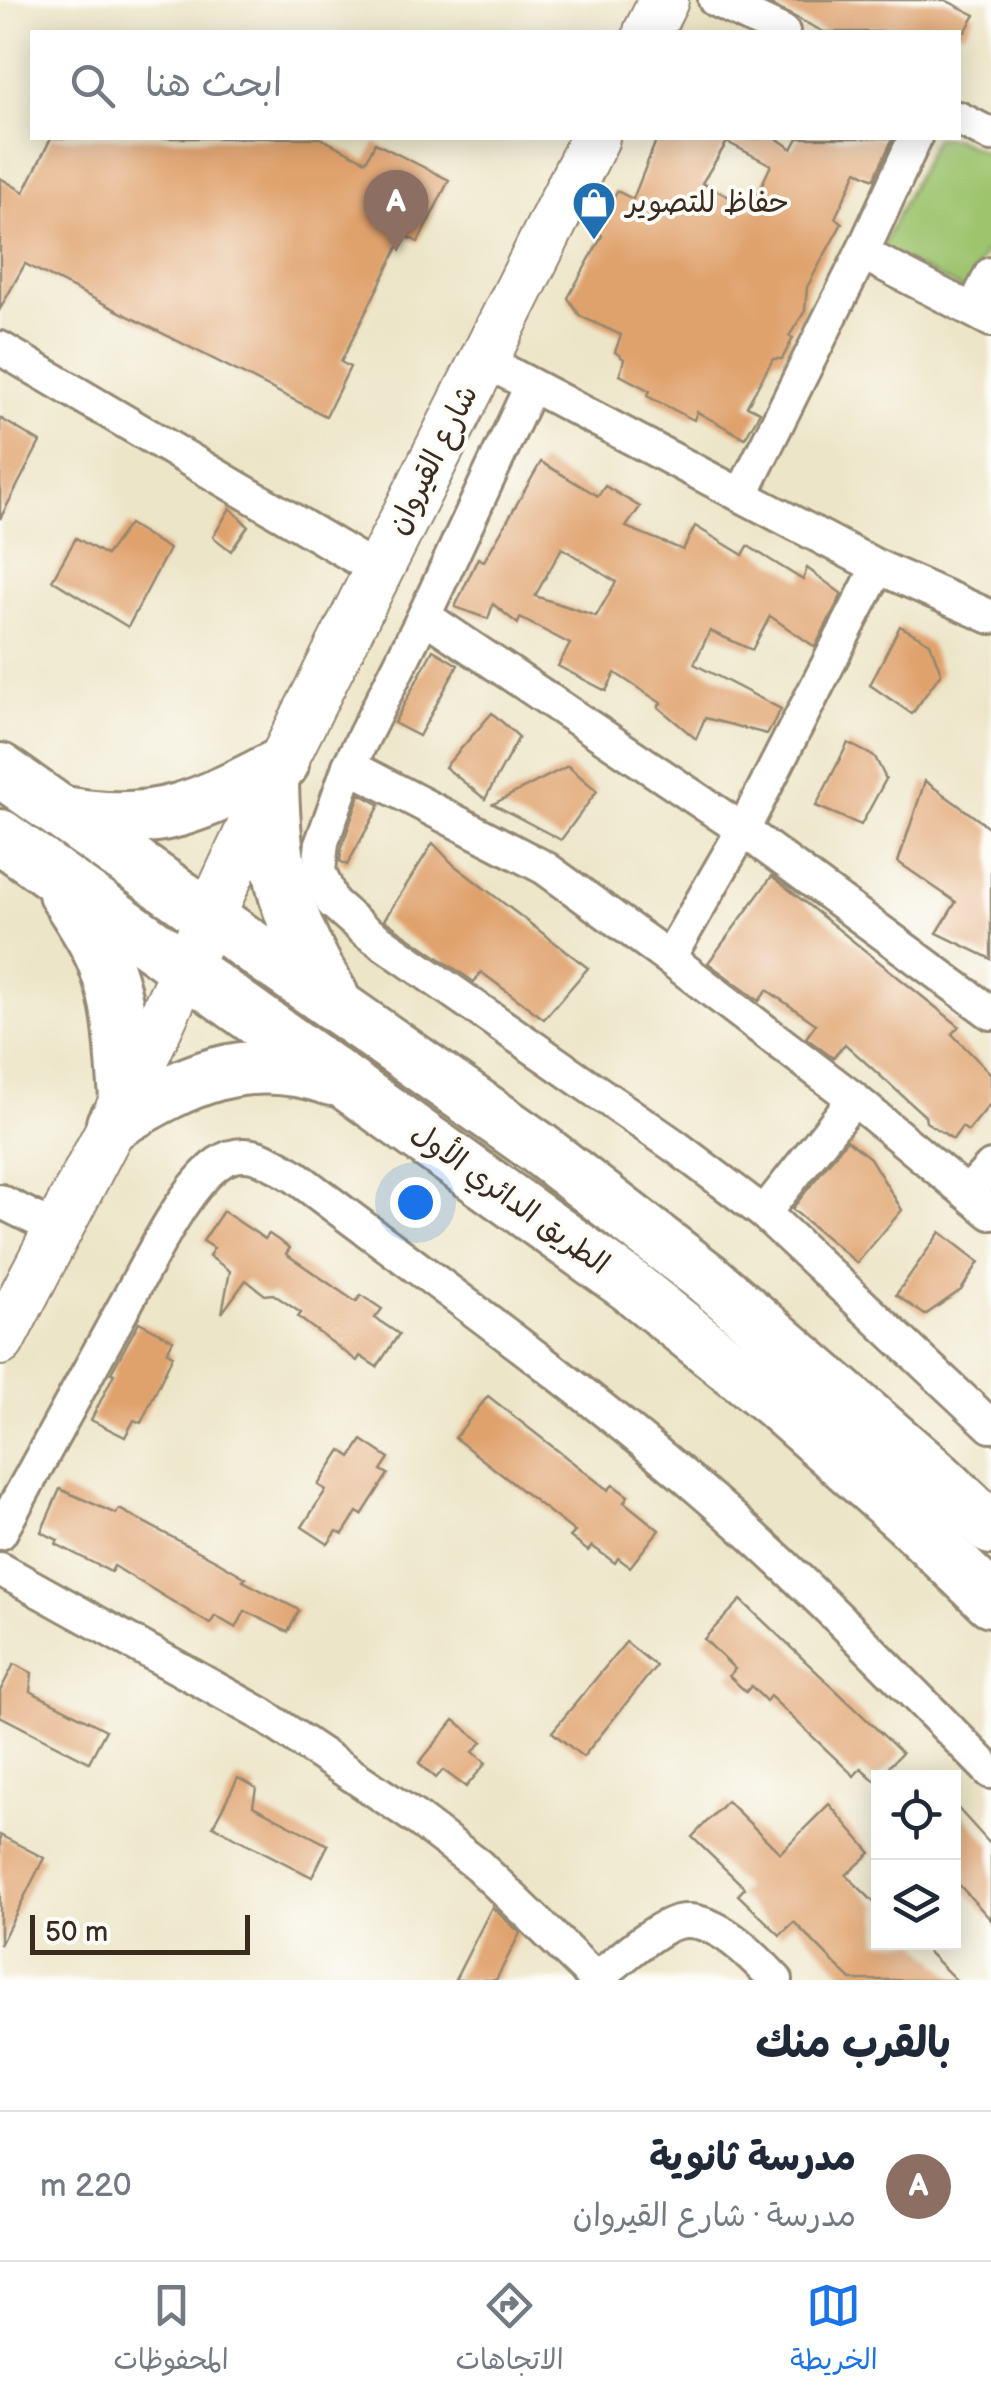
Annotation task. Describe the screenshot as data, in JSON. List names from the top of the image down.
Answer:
{
  "streets": {
    "main road": ["شارع القيروان", "الطريق الدائري الأول"]
  },
  "crossings": [
    ["شارع القيروان", "الطريق الدائري الأول"]
  ],
  "places": {
    "shop": ["حفاظ للتصوير"]
  },
  "scale_bar": "50 m",
  "page": {
    "search": "ابحث هنا",
    "pins": "A",
    "scale": "50 m",
    "heading": "بالقرب منك",
    "list": [
      {
        "mark": "A",
        "name": "مدرسة ثانوية",
        "note": "مدرسة · شارع القيروان",
        "value": "220 m"
      }
    ],
    "nav": ["الخريطة", "الاتجاهات", "المحفوظات"]
  }
}
